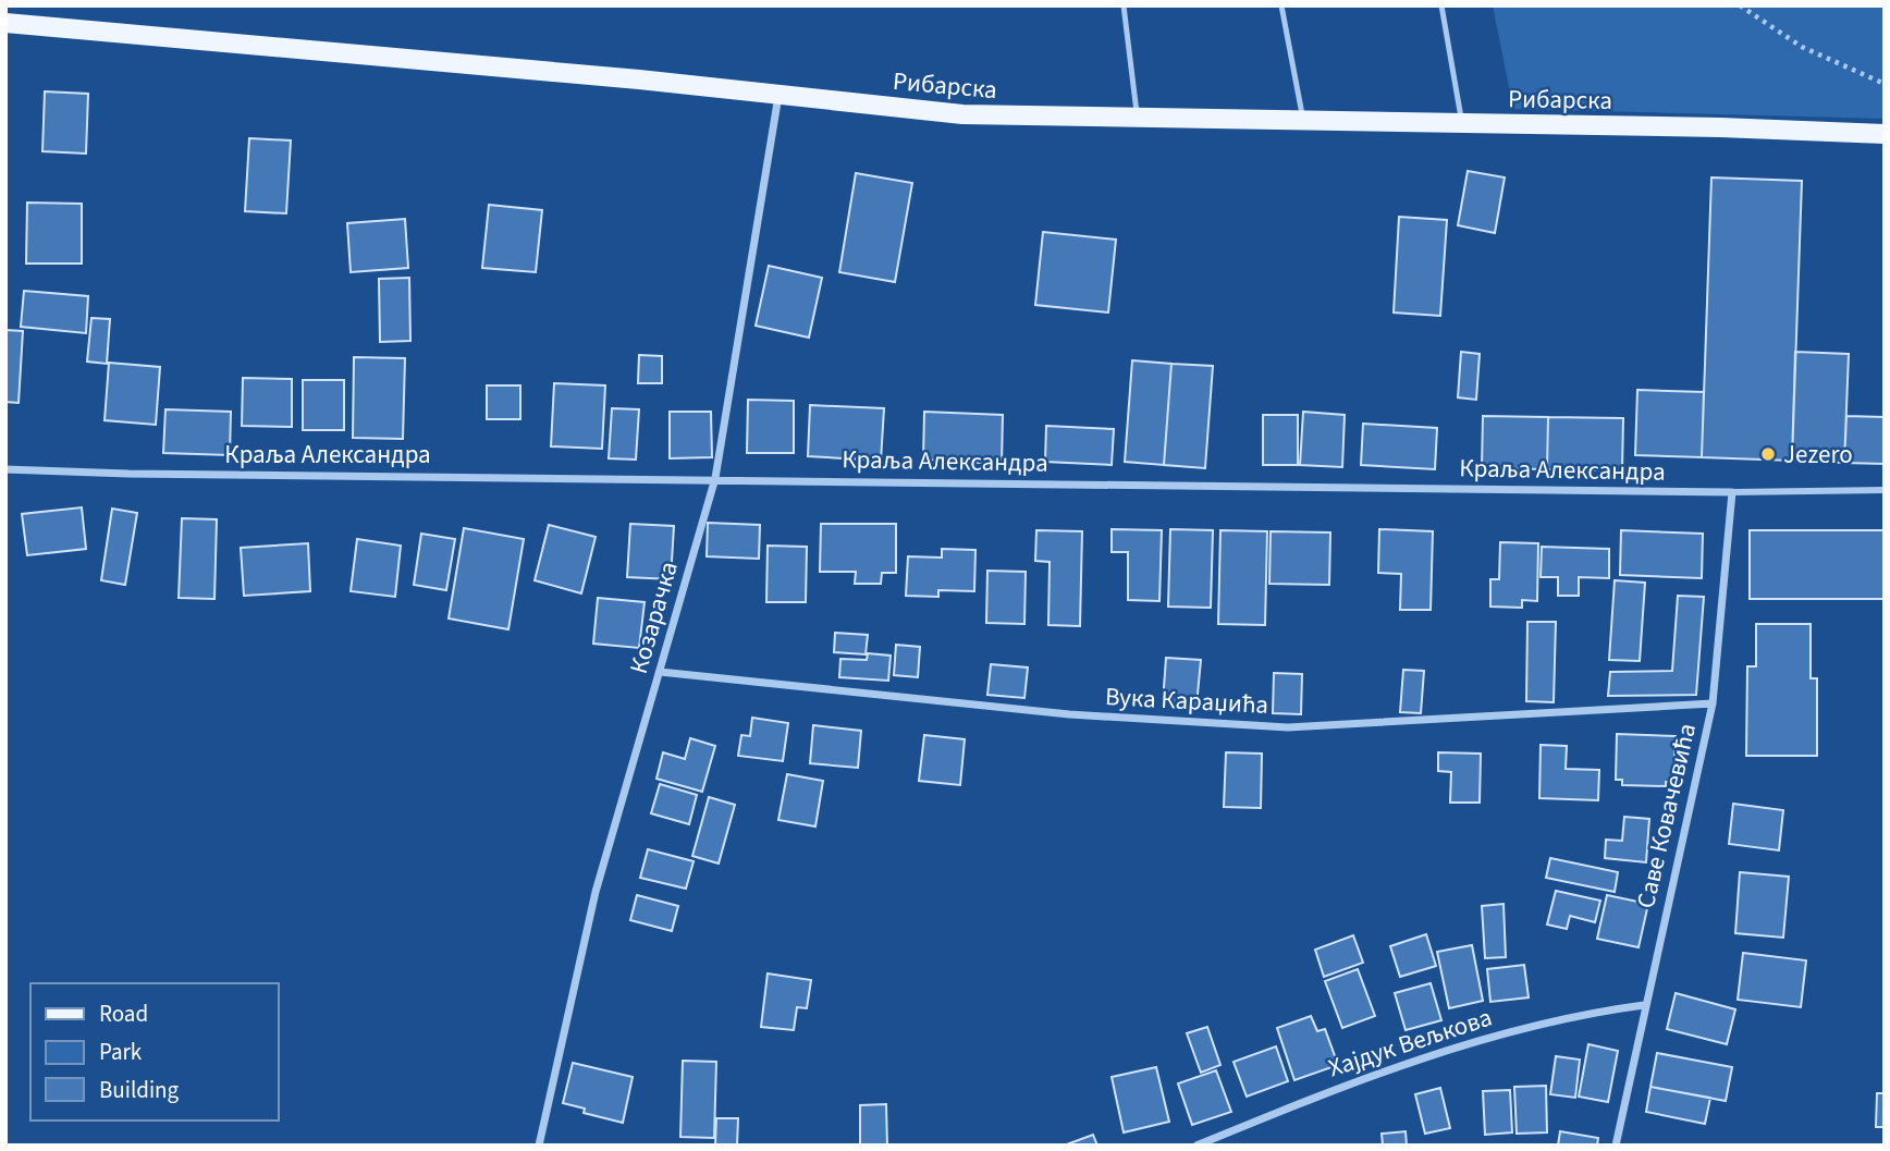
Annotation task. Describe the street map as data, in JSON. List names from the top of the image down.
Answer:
{
  "streets": {
    "main road": ["Рибарска"],
    "street": [
      "Краља Александра",
      "Козарачка",
      "Вука Караџића",
      "Саве Ковачевића",
      "Хајдук Вељкова"
    ]
  },
  "crossings": [
    ["Рибарска", "Козарачка"],
    ["Краља Александра", "Козарачка"],
    ["Краља Александра", "Саве Ковачевића"],
    ["Козарачка", "Вука Караџића"],
    ["Вука Караџића", "Саве Ковачевића"],
    ["Саве Ковачевића", "Хајдук Вељкова"]
  ],
  "places": ["Jezero"],
  "legend": ["Road", "Park", "Building"]
}
